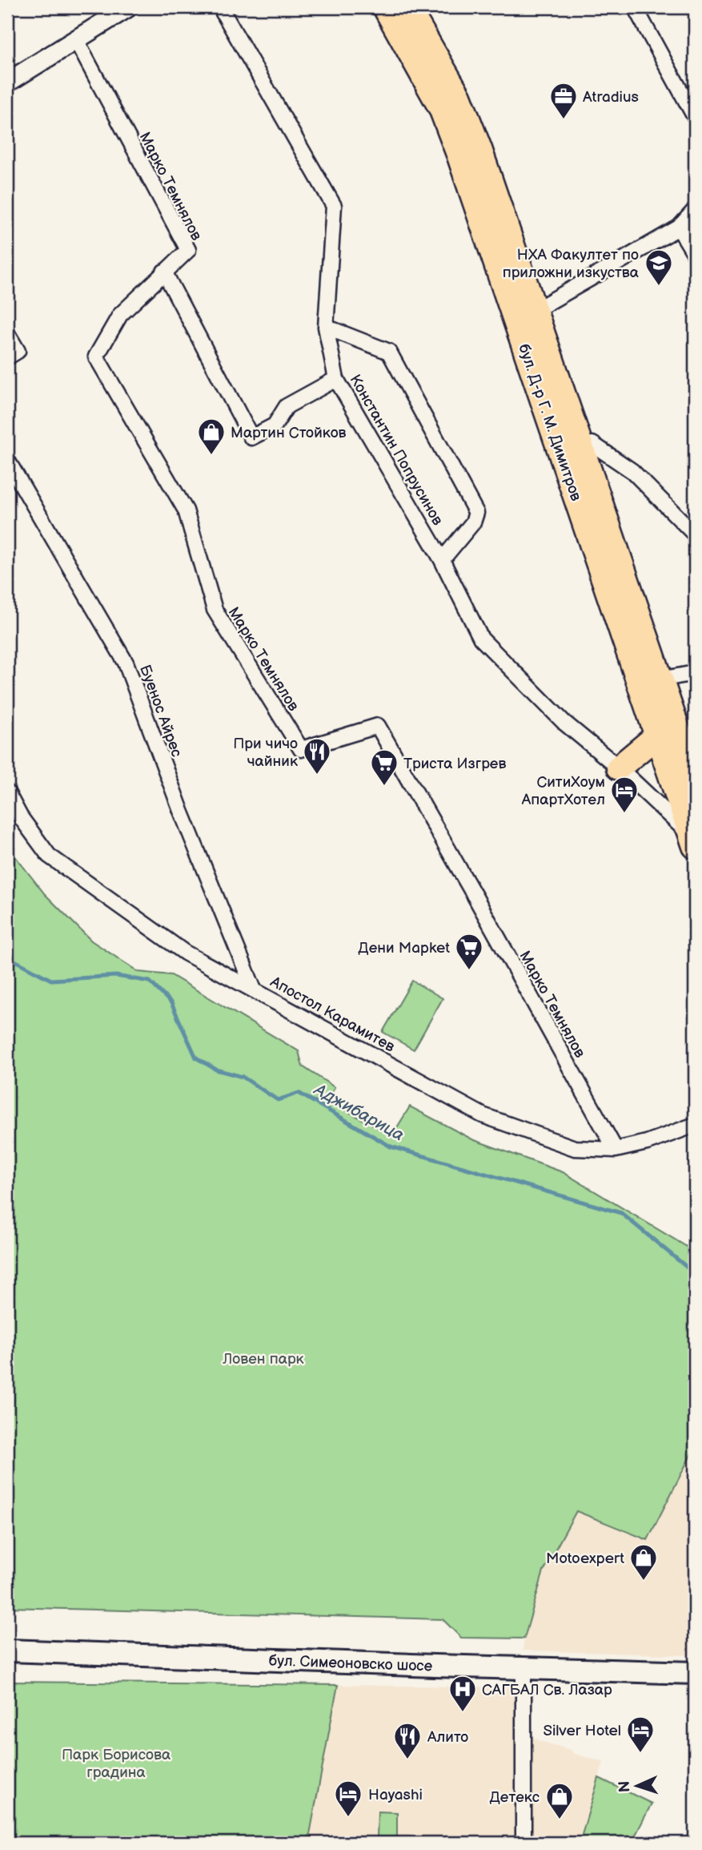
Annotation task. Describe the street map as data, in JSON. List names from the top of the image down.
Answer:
{
  "streets": {
    "main road": ["бул. Д-р Г. М. Димитров", "бул. Симеоновско шосе"],
    "street": [
      "Марко Темнялов",
      "Константин Попрусинов",
      "Буенос Айрес",
      "Апостол Карамитев"
    ]
  },
  "crossings": [
    ["Марко Темнялов", "Апостол Карамитев"],
    ["бул. Д-р Г. М. Димитров", "Константин Попрусинов"],
    ["Буенос Айрес", "Апостол Карамитев"]
  ],
  "water": ["Аджибарица"],
  "parks": ["Ловен парк", "Парк Борисова градина"],
  "places": {
    "office": ["Atradius"],
    "school or university": ["НХА Факултет по приложни изкуства"],
    "shop": ["Мартин Стойков", "Motoexpert", "Детекс"],
    "restaurant": ["При чичо чайник", "Алито"],
    "supermarket": ["Триста Изгрев", "Дени Mapket"],
    "hotel": ["СитиХоум АпартХотел", "Silver Hotel", "Hayashi"],
    "hospital": ["САГБАЛ Св. Лазар"]
  },
  "north": "left"
}
